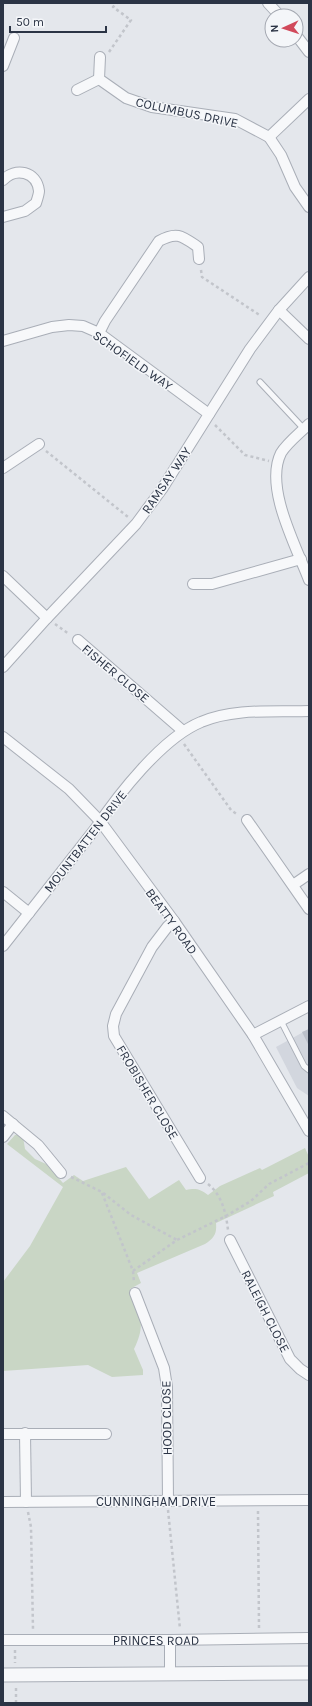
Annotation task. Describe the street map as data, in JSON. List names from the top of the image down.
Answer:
{
  "streets": {
    "street": [
      "COLUMBUS DRIVE",
      "SCHOFIELD WAY",
      "RAMSAY WAY",
      "FISHER CLOSE",
      "MOUNTBATTEN DRIVE",
      "BEATTY ROAD",
      "FROBISHER CLOSE",
      "RALEIGH CLOSE",
      "HOOD CLOSE",
      "CUNNINGHAM DRIVE",
      "PRINCES ROAD"
    ]
  },
  "crossings": [
    ["SCHOFIELD WAY", "RAMSAY WAY"],
    ["RAMSAY WAY", "FISHER CLOSE"],
    ["FISHER CLOSE", "MOUNTBATTEN DRIVE"],
    ["MOUNTBATTEN DRIVE", "BEATTY ROAD"],
    ["BEATTY ROAD", "FROBISHER CLOSE"],
    ["HOOD CLOSE", "CUNNINGHAM DRIVE"]
  ],
  "scale_bar": "50 m",
  "north": "left"
}
